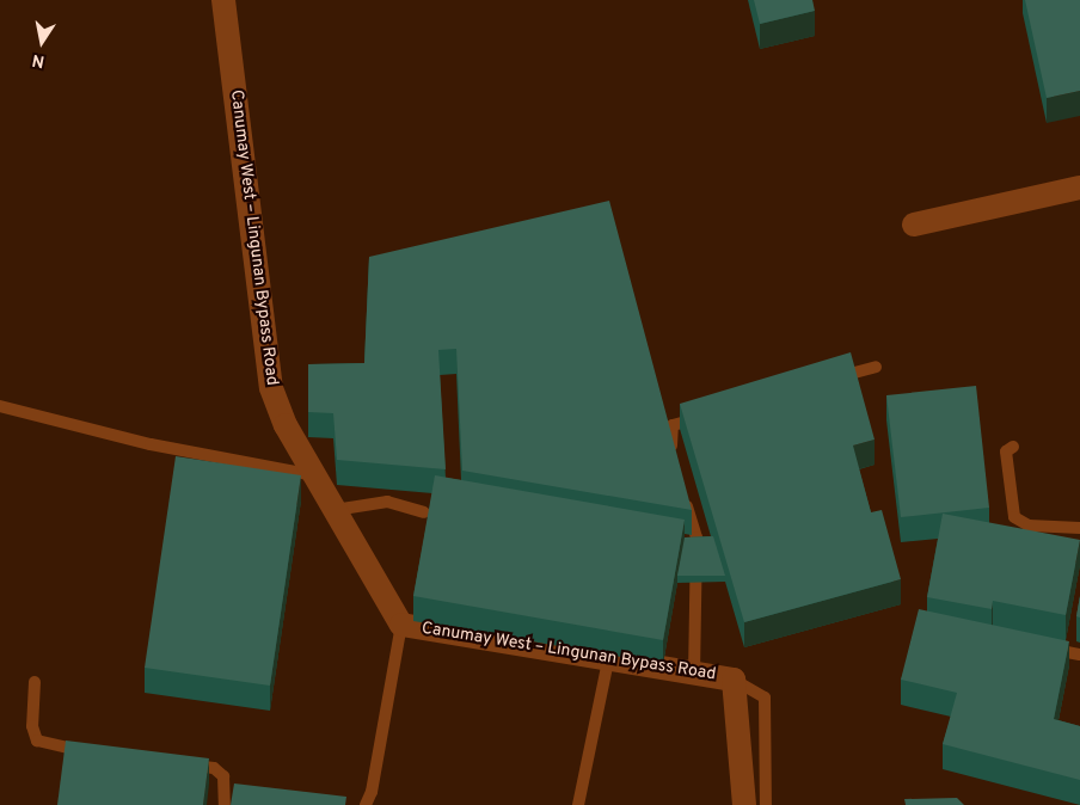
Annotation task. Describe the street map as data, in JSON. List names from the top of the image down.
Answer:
{
  "streets": {
    "street": ["Canumay West – Lingunan Bypass Road"]
  },
  "north": "bottom"
}
